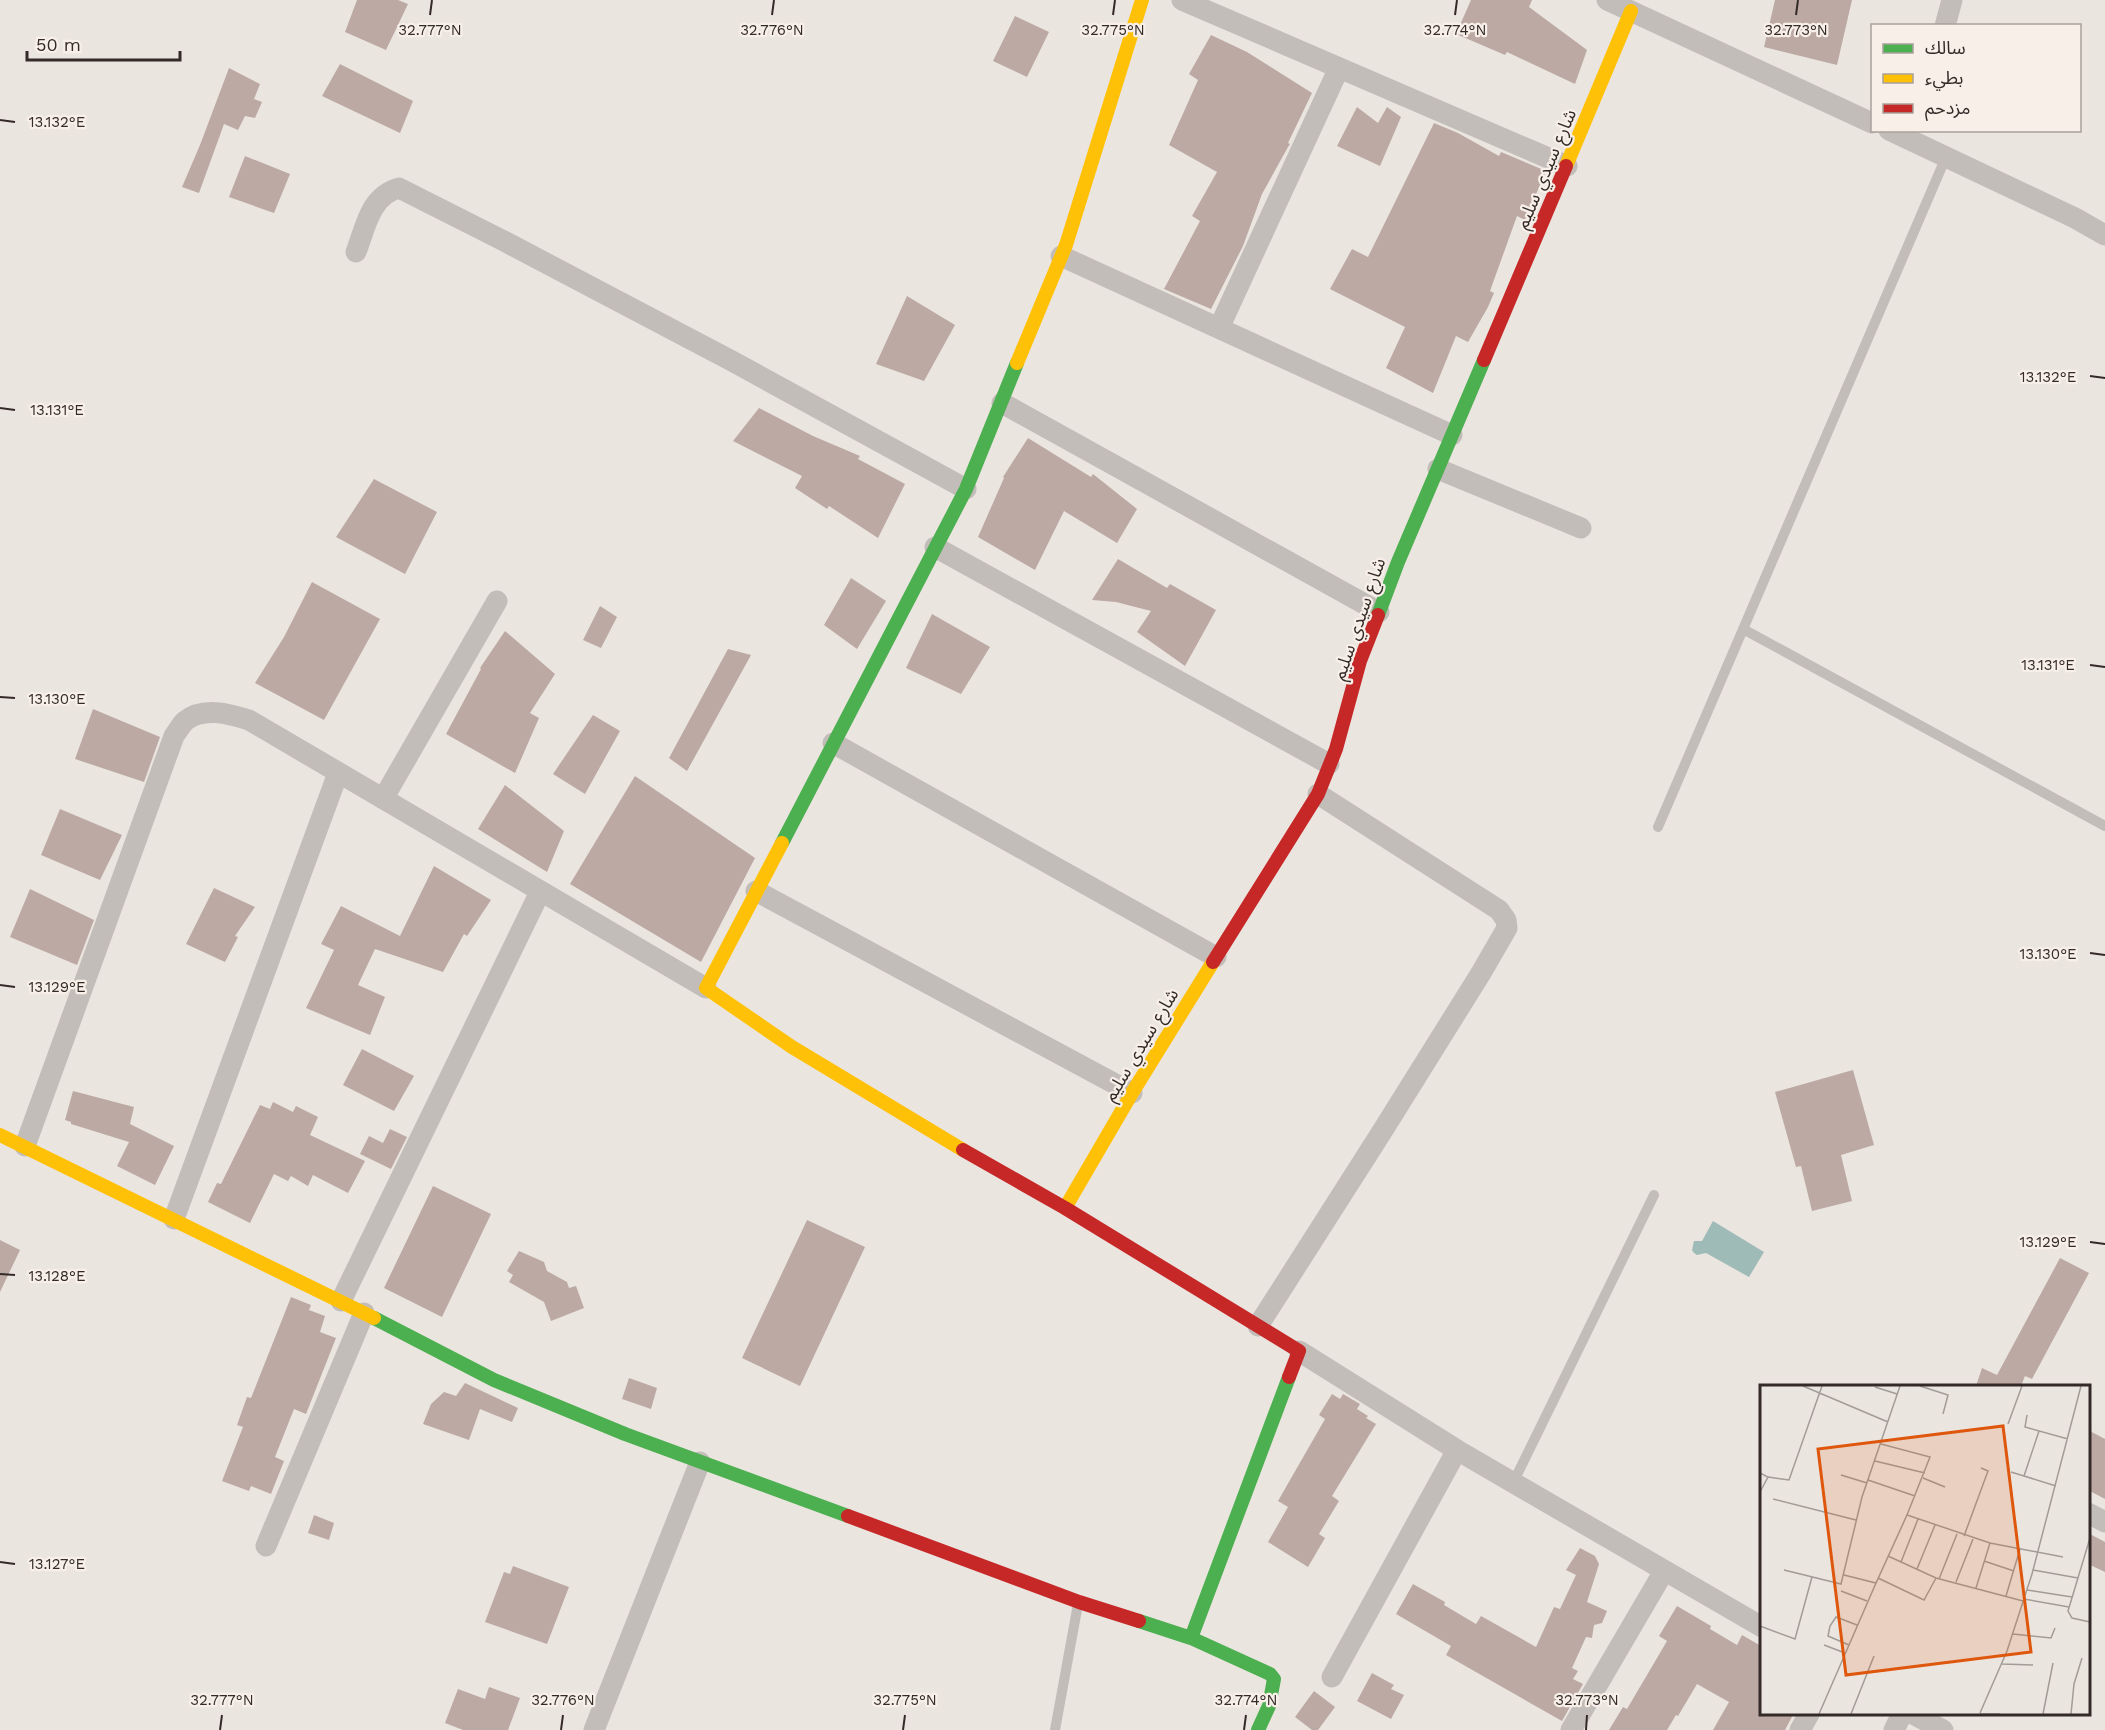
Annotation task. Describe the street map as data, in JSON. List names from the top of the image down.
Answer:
{
  "streets": {
    "street": ["شارع سيدي سليم"]
  },
  "legend": ["سالك", "بطيء", "مزدحم"],
  "scale_bar": "50 m",
  "coordinates": [
    "32.777°N",
    "32.776°N",
    "32.775°N",
    "32.774°N",
    "32.773°N",
    "13.132°E",
    "13.131°E",
    "13.130°E",
    "13.129°E",
    "13.128°E",
    "13.127°E"
  ]
}
